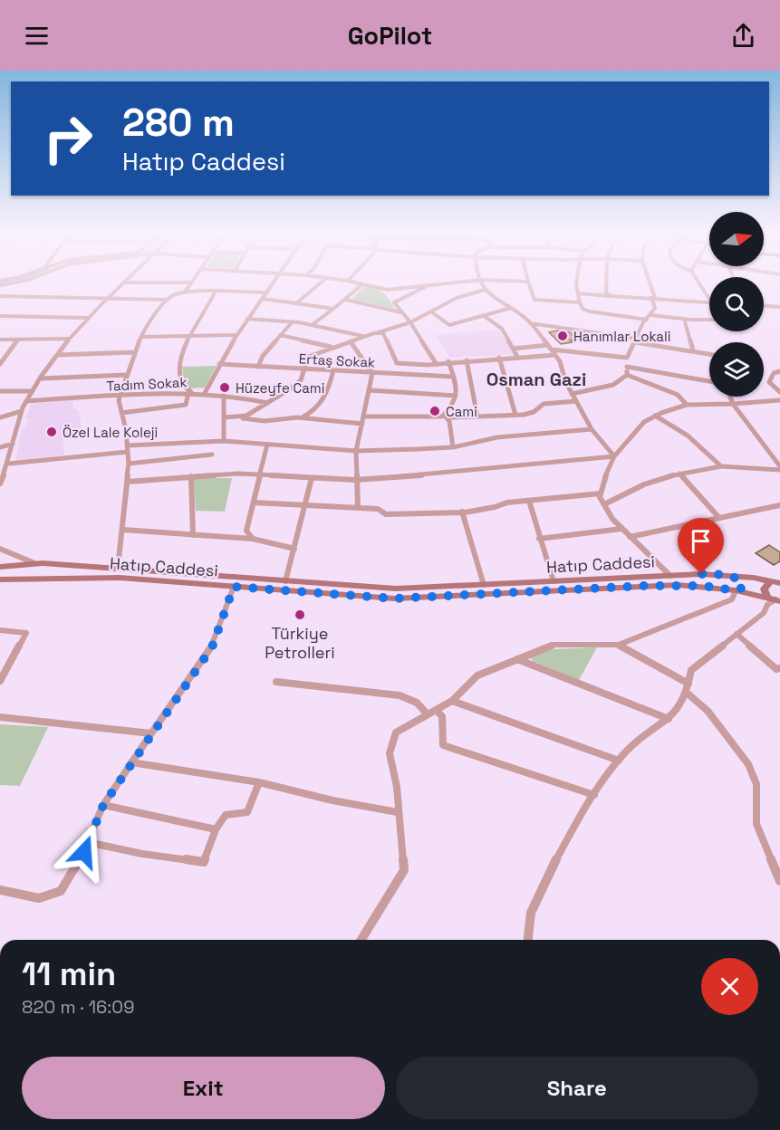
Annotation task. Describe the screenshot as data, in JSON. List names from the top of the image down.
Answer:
{
  "streets": {
    "main road": ["Hatıp Caddesi"],
    "street": ["Ertaş Sokak", "Tadım Sokak"]
  },
  "districts": ["Osman Gazi"],
  "places": [
    "Hanımlar Lokali",
    "Hüzeyfe Cami",
    "Cami",
    "Özel Lale Koleji",
    "Türkiye Petrolleri"
  ],
  "north": "right",
  "page": {
    "header": "GoPilot",
    "turn": ["280 m", "Hatıp Caddesi"],
    "heading": ["11 min", "820 m · 16:09"],
    "buttons": ["Exit", "Share"]
  }
}
